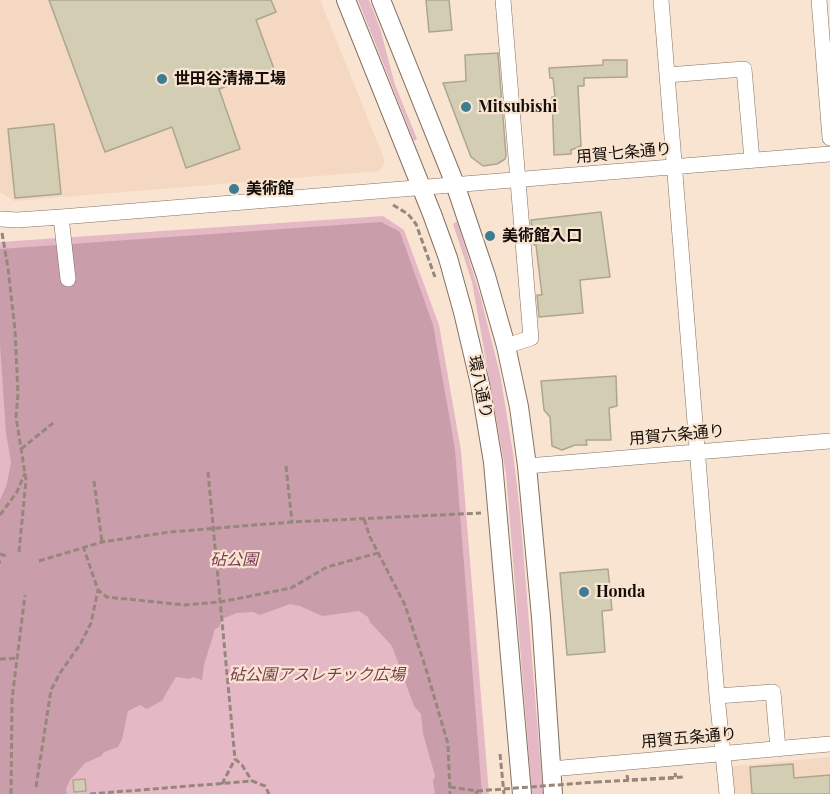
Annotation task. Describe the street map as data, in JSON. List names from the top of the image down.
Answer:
{
  "streets": {
    "main road": ["環八通り"],
    "street": ["用賀七条通り", "用賀六条通り", "用賀五条通り"]
  },
  "crossings": [
    ["用賀七条通り", "環八通り"],
    ["環八通り", "用賀六条通り"],
    ["環八通り", "用賀五条通り"]
  ],
  "parks": ["砧公園", "砧公園アスレチック広場"],
  "places": [
    "世田谷清掃工場",
    "Mitsubishi",
    "美術館",
    "美術館入口",
    "Honda"
  ]
}
